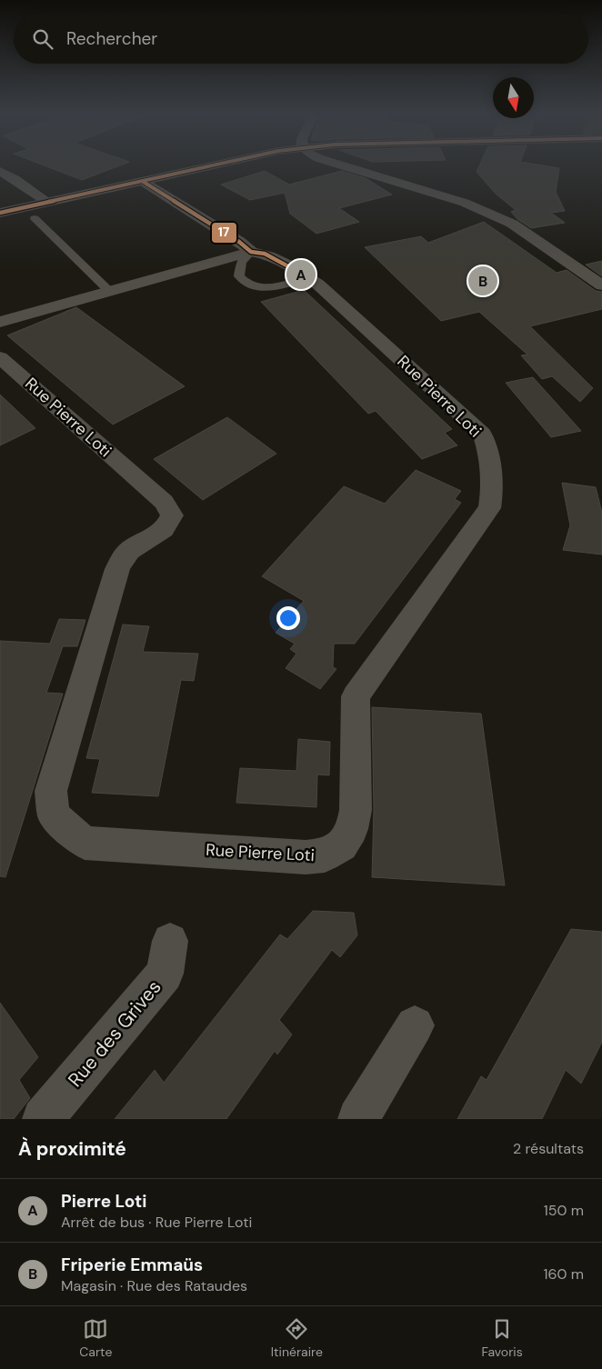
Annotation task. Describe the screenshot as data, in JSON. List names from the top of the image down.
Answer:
{
  "streets": {
    "street": ["Rue Pierre Loti", "Rue des Grives"]
  },
  "lines": ["transit line 17"],
  "north": "bottom",
  "page": {
    "search": "Rechercher",
    "pins": ["A", "B"],
    "heading": ["À proximité", "2 résultats"],
    "list": [
      {
        "mark": "A",
        "name": "Pierre Loti",
        "note": "Arrêt de bus · Rue Pierre Loti",
        "value": "150 m"
      },
      {
        "mark": "B",
        "name": "Friperie Emmaüs",
        "note": "Magasin · Rue des Rataudes",
        "value": "160 m"
      }
    ],
    "nav": ["Carte", "Itinéraire", "Favoris"]
  }
}
